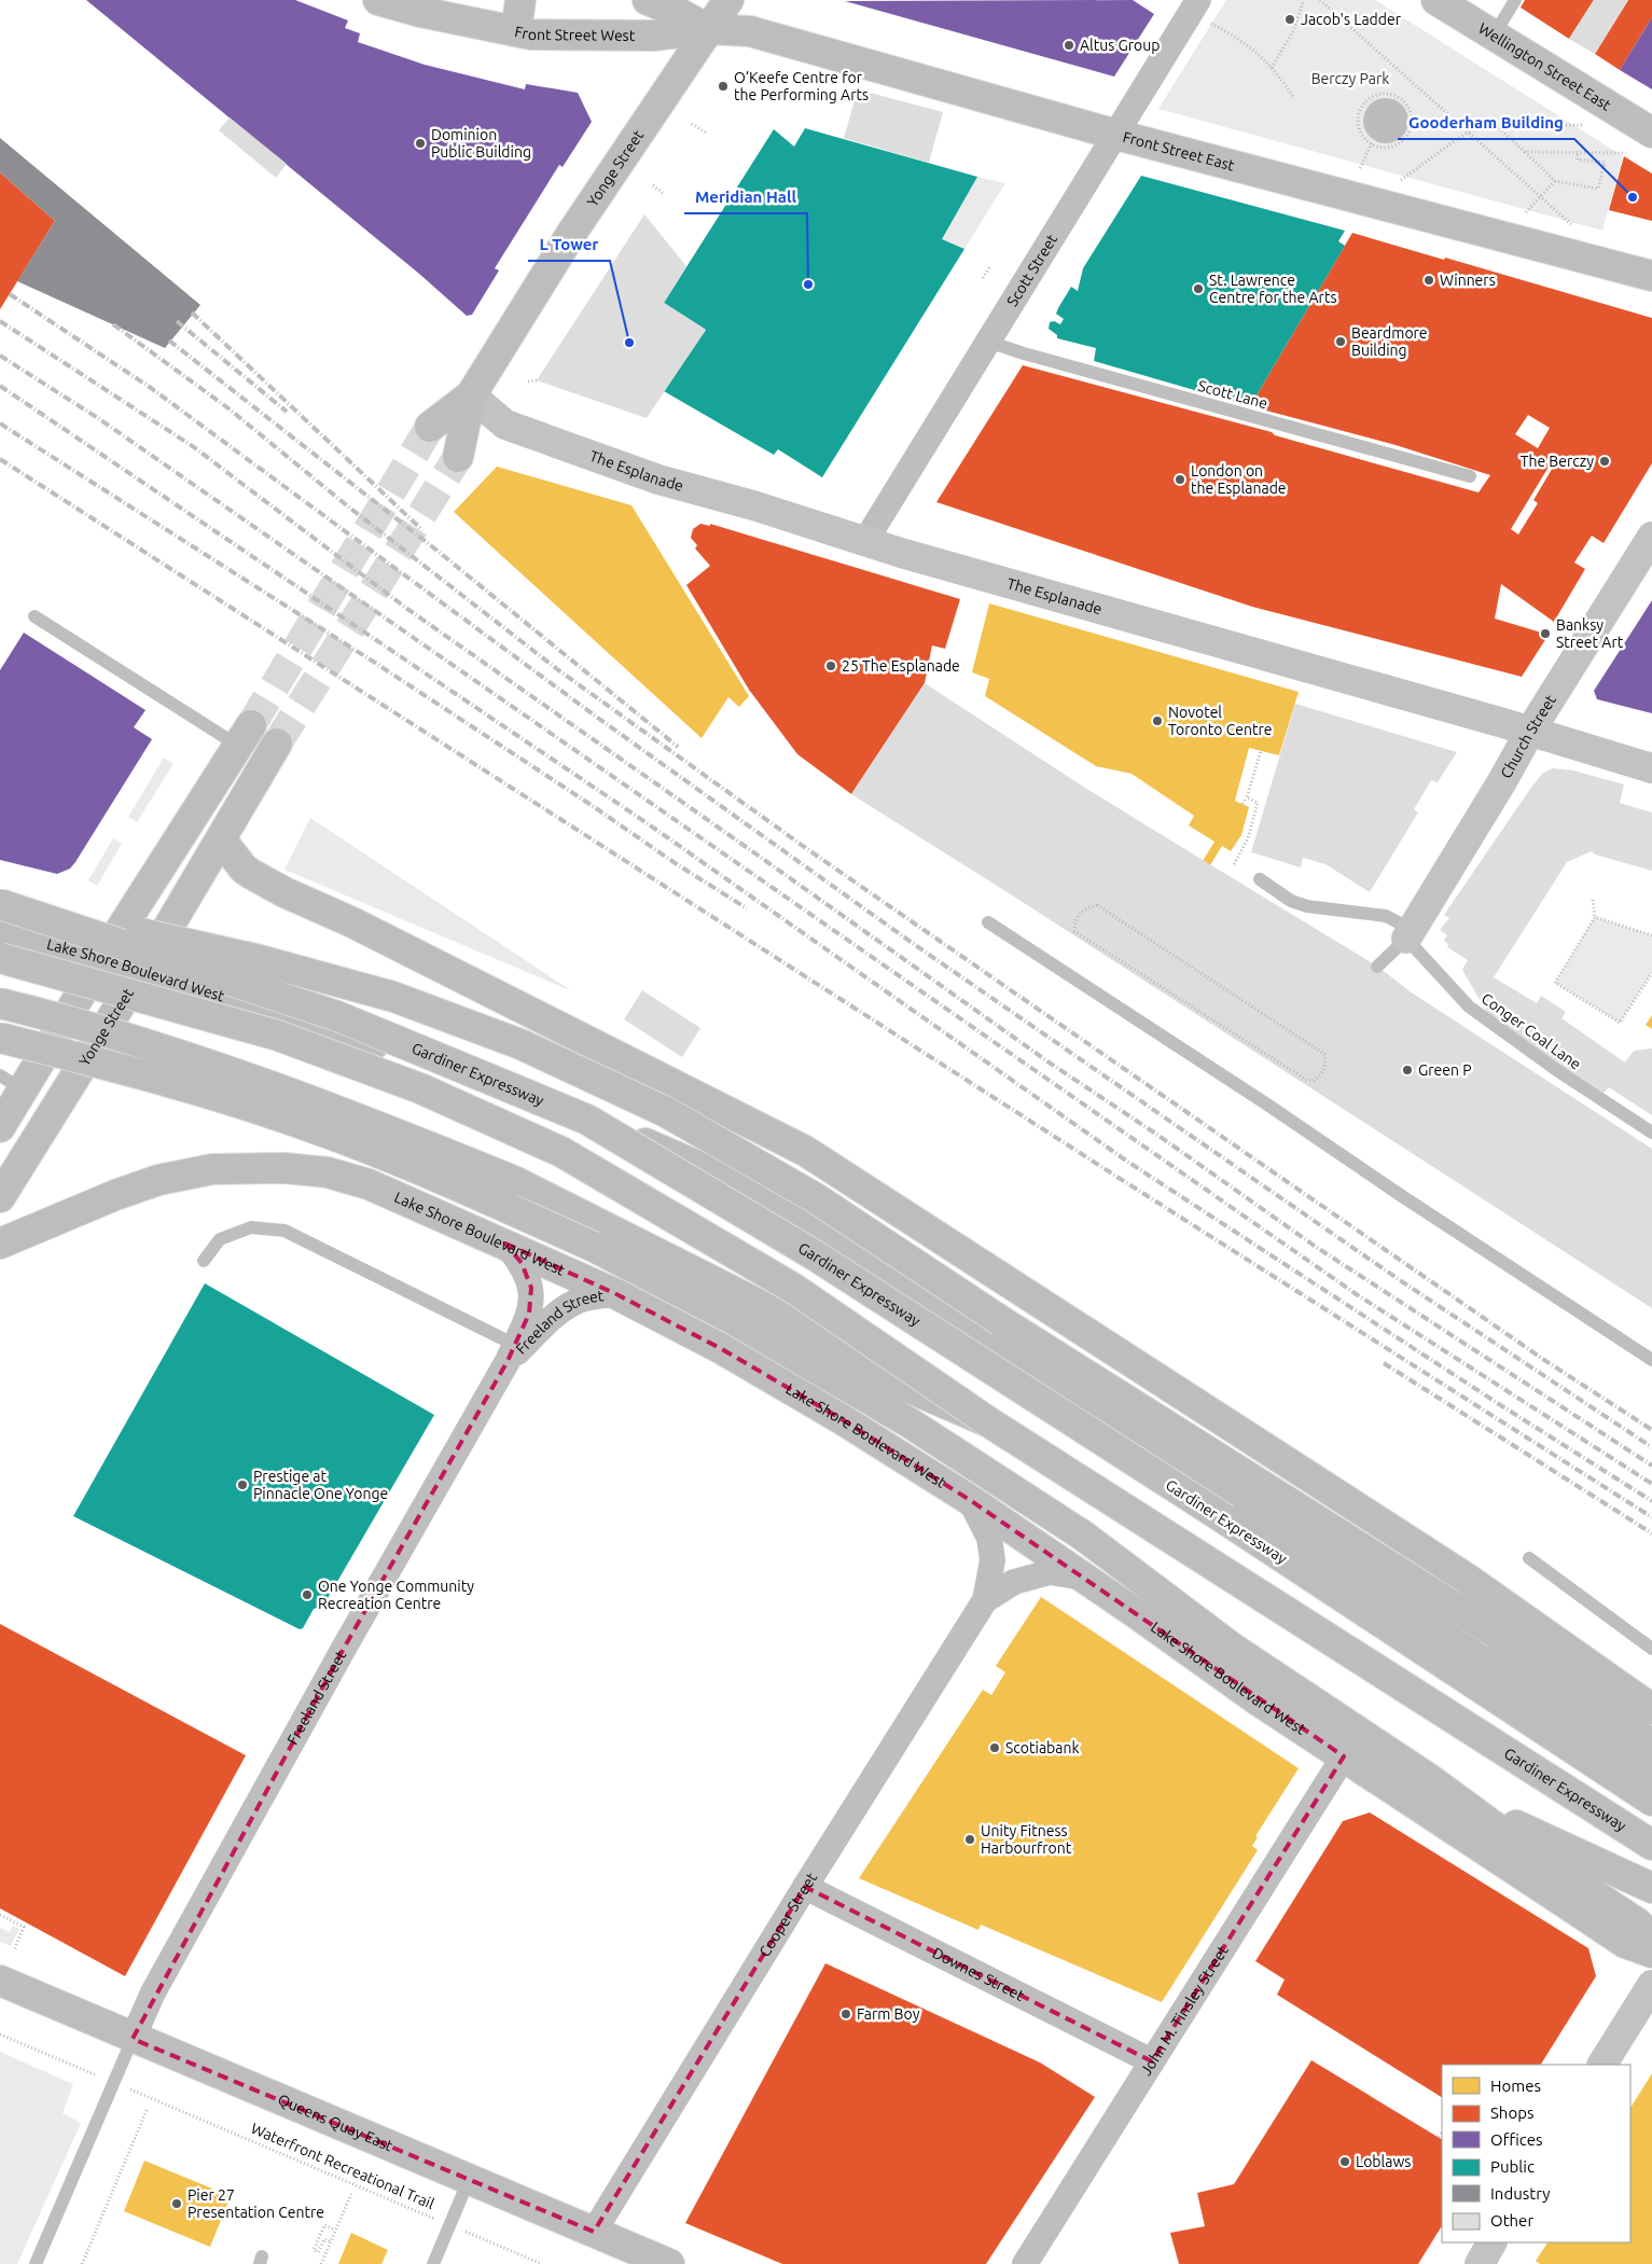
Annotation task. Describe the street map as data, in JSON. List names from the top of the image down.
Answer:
{
  "streets": {
    "main road": [
      "Front Street West",
      "Wellington Street East",
      "Front Street East",
      "Yonge Street",
      "Lake Shore Boulevard West",
      "Gardiner Expressway",
      "Queens Quay East"
    ],
    "street": [
      "Scott Street",
      "The Esplanade",
      "Church Street",
      "Freeland Street",
      "Cooper Street",
      "Downes Street",
      "John M. Tinsley Street"
    ],
    "lane": ["Scott Lane", "Conger Coal Lane"],
    "path": ["Waterfront Recreational Trail"]
  },
  "crossings": [
    ["Front Street West", "Front Street East"],
    ["Front Street West", "Yonge Street"],
    ["Front Street East", "Yonge Street"],
    ["Front Street East", "Scott Street"],
    ["Yonge Street", "The Esplanade"],
    ["Yonge Street", "Lake Shore Boulevard West"],
    ["Scott Street", "Scott Lane"],
    ["Scott Street", "The Esplanade"],
    ["The Esplanade", "Church Street"],
    ["Church Street", "Conger Coal Lane"],
    ["Lake Shore Boulevard West", "Freeland Street"],
    ["Lake Shore Boulevard West", "Cooper Street"],
    ["Lake Shore Boulevard West", "John M. Tinsley Street"],
    ["Freeland Street", "Queens Quay East"],
    ["Cooper Street", "Downes Street"],
    ["Cooper Street", "Queens Quay East"],
    ["Downes Street", "John M. Tinsley Street"]
  ],
  "parks": ["Berczy Park"],
  "places": [
    "Jacob's Ladder",
    "Altus Group",
    "O’Keefe Centre for the Performing Arts",
    "Dominion Public Building",
    "Gooderham Building",
    "Winners",
    "Meridian Hall",
    "St. Lawrence Centre for the Arts",
    "Beardmore Building",
    "L Tower",
    "The Berczy",
    "London on the Esplanade",
    "Banksy Street Art",
    "25 The Esplanade",
    "Novotel Toronto Centre",
    "Green P",
    "Prestige at Pinnacle One Yonge",
    "One Yonge Community Recreation Centre",
    "Scotiabank",
    "Unity Fitness Harbourfront",
    "Farm Boy",
    "Loblaws",
    "Pier 27 Presentation Centre"
  ],
  "legend": [
    "Homes",
    "Shops",
    "Offices",
    "Public",
    "Industry",
    "Other"
  ]
}
